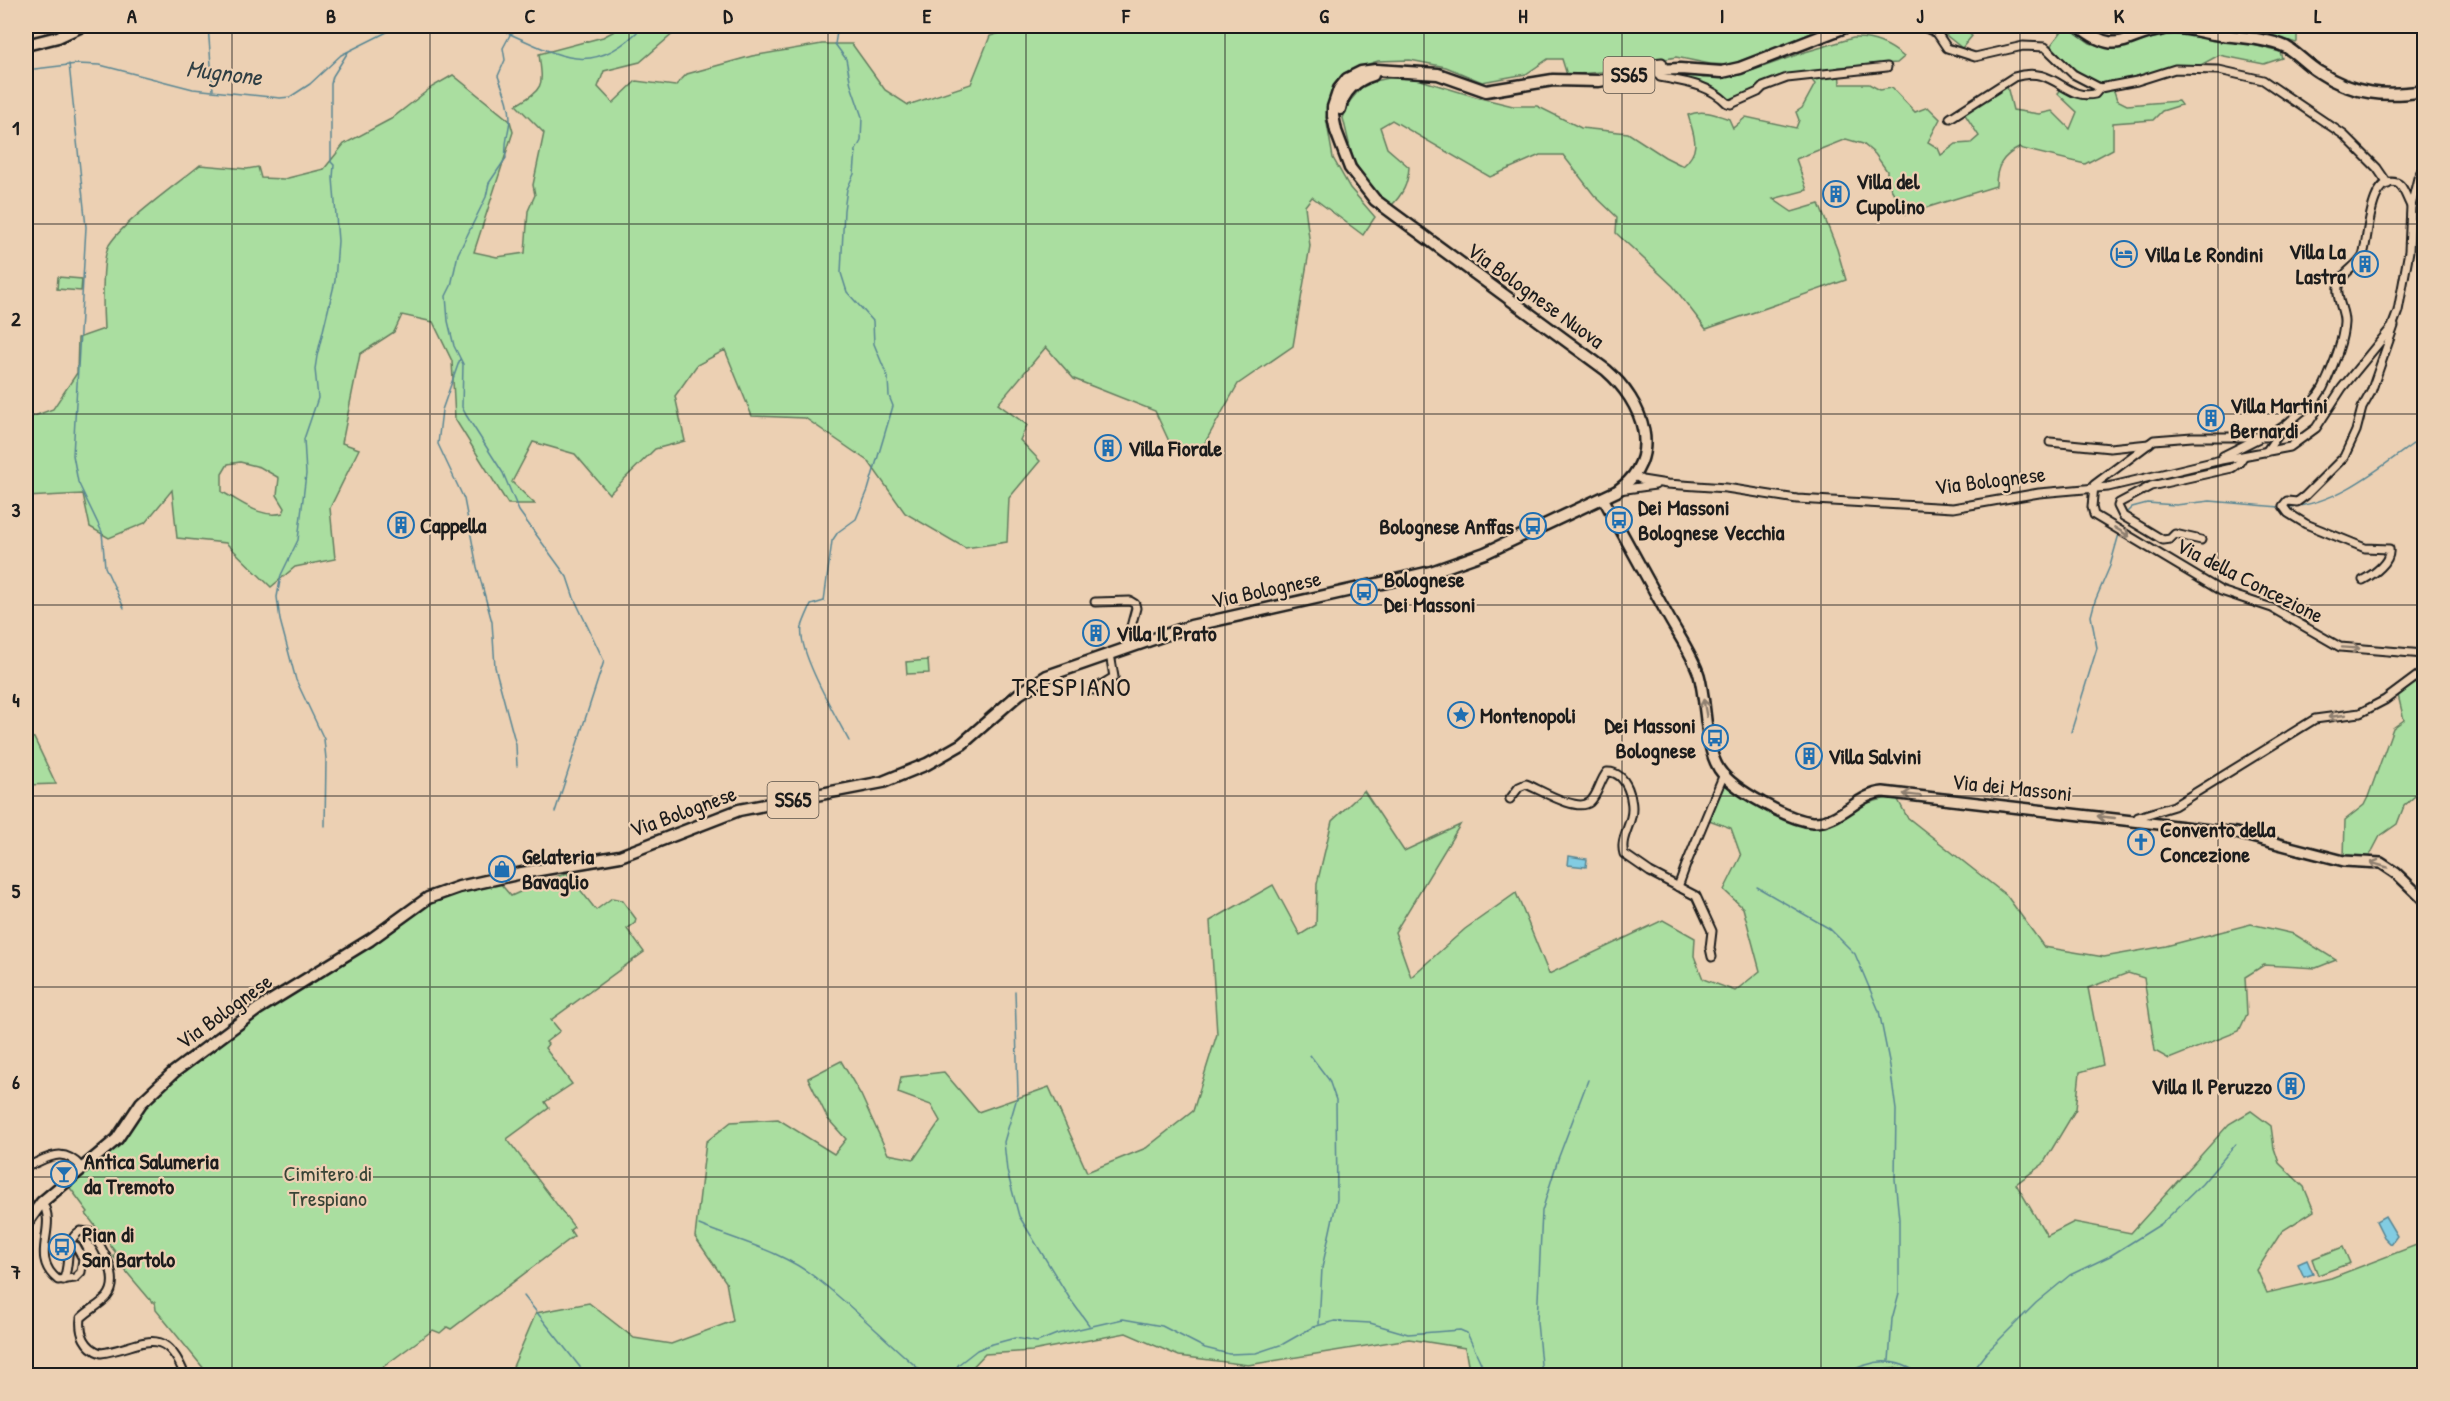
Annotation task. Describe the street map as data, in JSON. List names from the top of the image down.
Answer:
{
  "streets": {
    "main road": ["SS65", "Via Bolognese Nuova", "Via Bolognese"],
    "street": ["Via della Concezione", "Via dei Massoni"]
  },
  "crossings": [
    ["Via Bolognese Nuova", "Via Bolognese"],
    ["Via Bolognese", "Via della Concezione"],
    ["Via Bolognese", "Via dei Massoni"]
  ],
  "one_way": ["Via della Concezione", "Via dei Massoni"],
  "districts": ["TRESPIANO"],
  "water": ["Mugnone"],
  "parks": ["Cimitero di Trespiano"],
  "places": {
    "building": [
      "Villa del Cupolino",
      "Villa La Lastra",
      "Villa Martini Bernardi",
      "Villa Fiorale",
      "Cappella",
      "Villa Il Prato",
      "Villa Salvini",
      "Villa Il Peruzzo"
    ],
    "hotel": ["Villa Le Rondini"],
    "bus stop": [
      "Dei Massoni Bolognese Vecchia",
      "Bolognese Anffas",
      "Bolognese Dei Massoni",
      "Dei Massoni Bolognese",
      "Pian di San Bartolo"
    ],
    "place": ["Montenopoli"],
    "church": ["Convento della Concezione"],
    "shop": ["Gelateria Bavaglio"],
    "bar": ["Antica Salumeria da Tremoto"]
  },
  "grid": {
    "columns": [
      "A",
      "B",
      "C",
      "D",
      "E",
      "F",
      "G",
      "H",
      "I",
      "J",
      "K",
      "L"
    ],
    "rows": [
      "1",
      "2",
      "3",
      "4",
      "5",
      "6",
      "7"
    ]
  }
}
